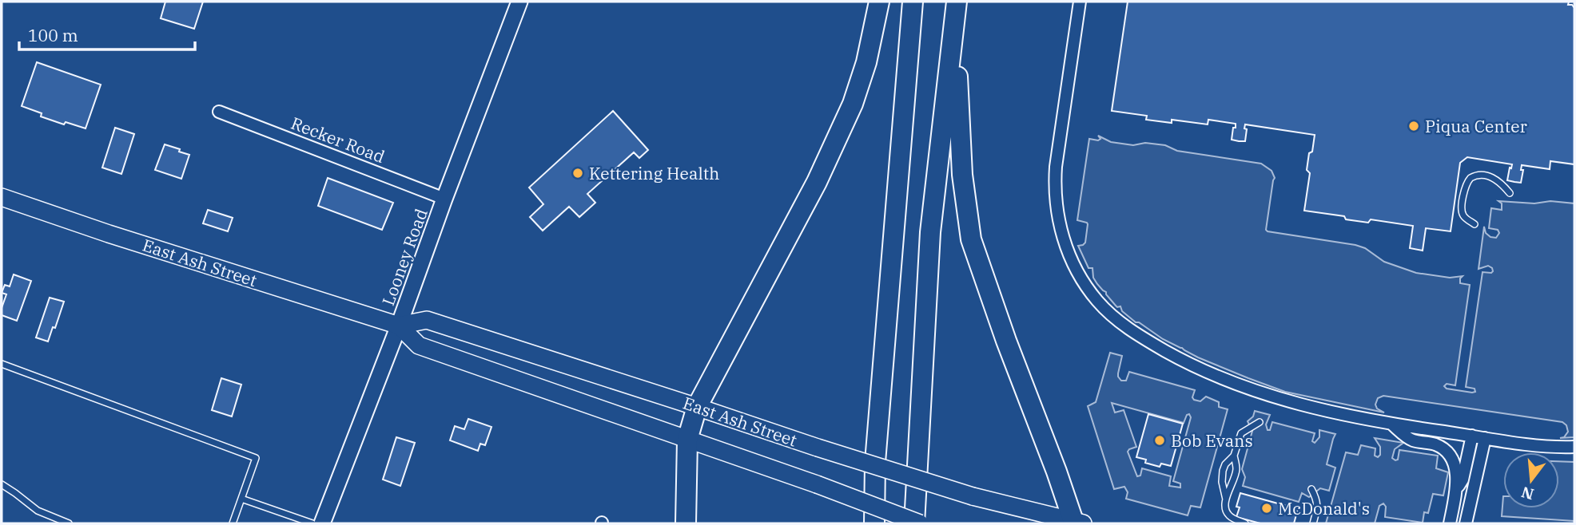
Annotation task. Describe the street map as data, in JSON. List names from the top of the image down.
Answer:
{
  "streets": {
    "main road": ["East Ash Street"],
    "street": ["Recker Road", "Looney Road"]
  },
  "crossings": [
    ["Recker Road", "Looney Road"],
    ["Looney Road", "East Ash Street"]
  ],
  "places": [
    "Piqua Center",
    "Kettering Health",
    "Bob Evans",
    "McDonald's"
  ],
  "scale_bar": "100 m",
  "north": "bottom"
}
